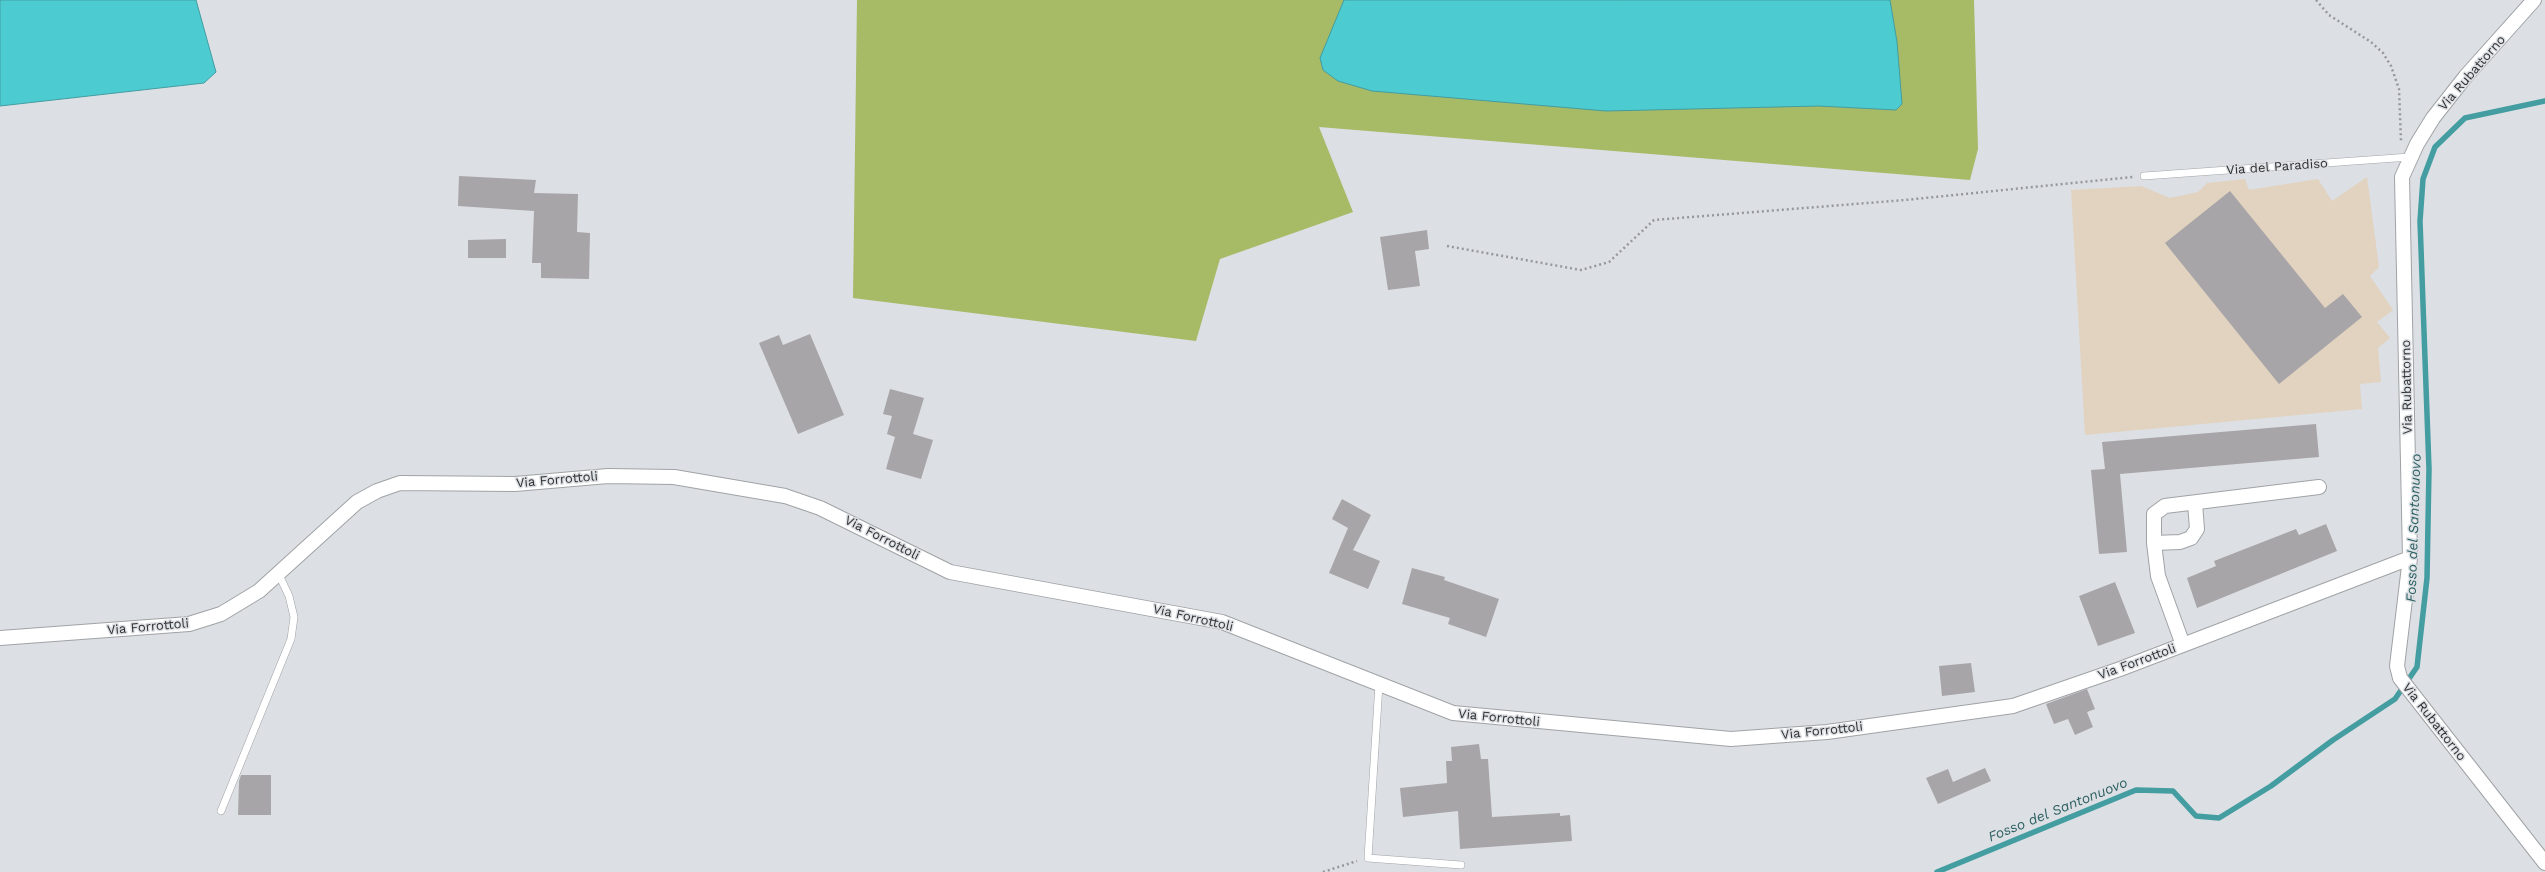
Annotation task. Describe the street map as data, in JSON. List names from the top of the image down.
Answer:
{
  "streets": {
    "street": ["Via Rubattorno", "Via Forrottoli"],
    "lane": ["Via del Paradiso"]
  },
  "crossings": [
    ["Via Rubattorno", "Via del Paradiso"],
    ["Via Rubattorno", "Via Forrottoli"]
  ],
  "water": ["Fosso del Santonuovo"]
}
